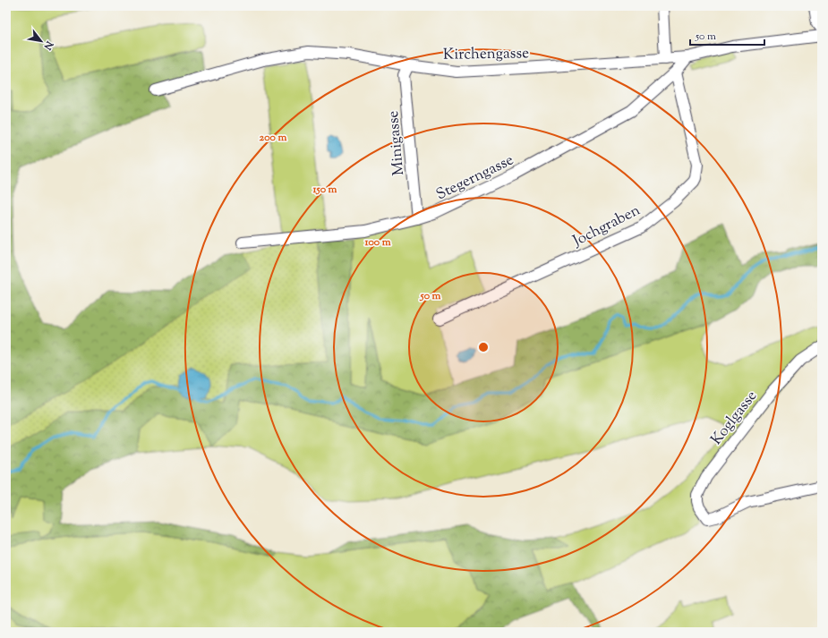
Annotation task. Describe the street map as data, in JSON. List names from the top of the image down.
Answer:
{
  "streets": {
    "street": [
      "Kirchengasse",
      "Minigasse",
      "Stegerngasse",
      "Jochgraben",
      "Koglgasse"
    ]
  },
  "crossings": [
    ["Kirchengasse", "Minigasse"],
    ["Kirchengasse", "Stegerngasse"],
    ["Minigasse", "Stegerngasse"],
    ["Stegerngasse", "Jochgraben"]
  ],
  "scale_bar": "50 m",
  "north": "bottom right",
  "rings": [
    "200 m",
    "150 m",
    "100 m",
    "50 m"
  ]
}
